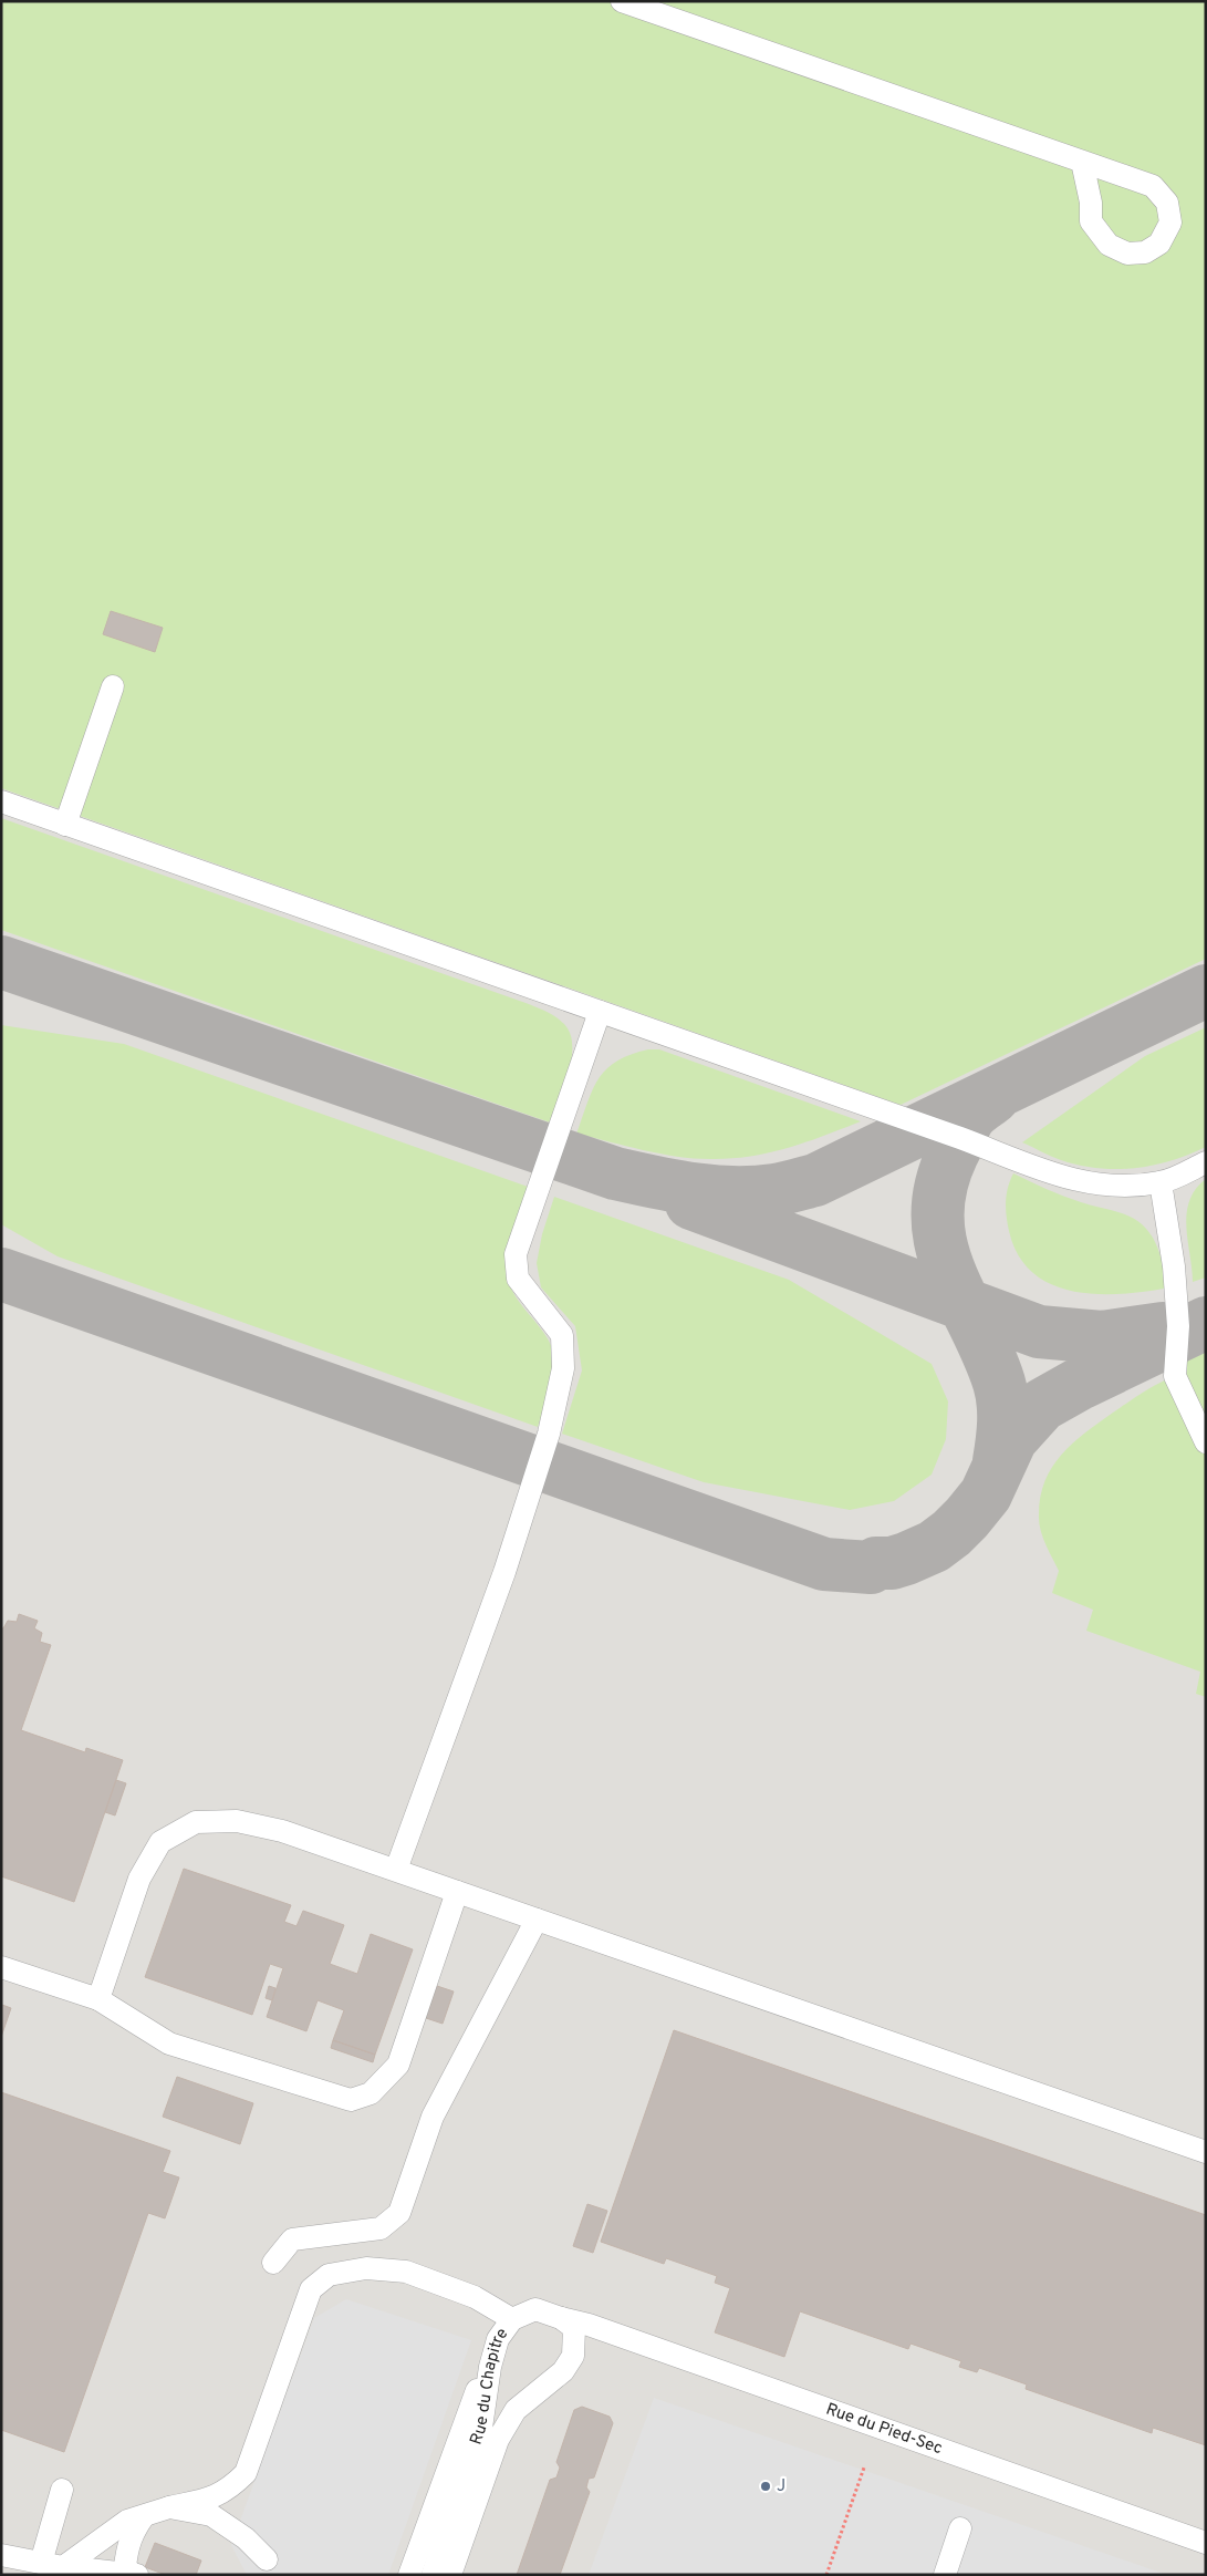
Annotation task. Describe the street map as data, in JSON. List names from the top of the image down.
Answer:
{
  "streets": {
    "street": ["Rue du Chapitre", "Rue du Pied-Sec"]
  },
  "crossings": [
    ["Rue du Chapitre", "Rue du Pied-Sec"]
  ],
  "places": ["J"]
}
